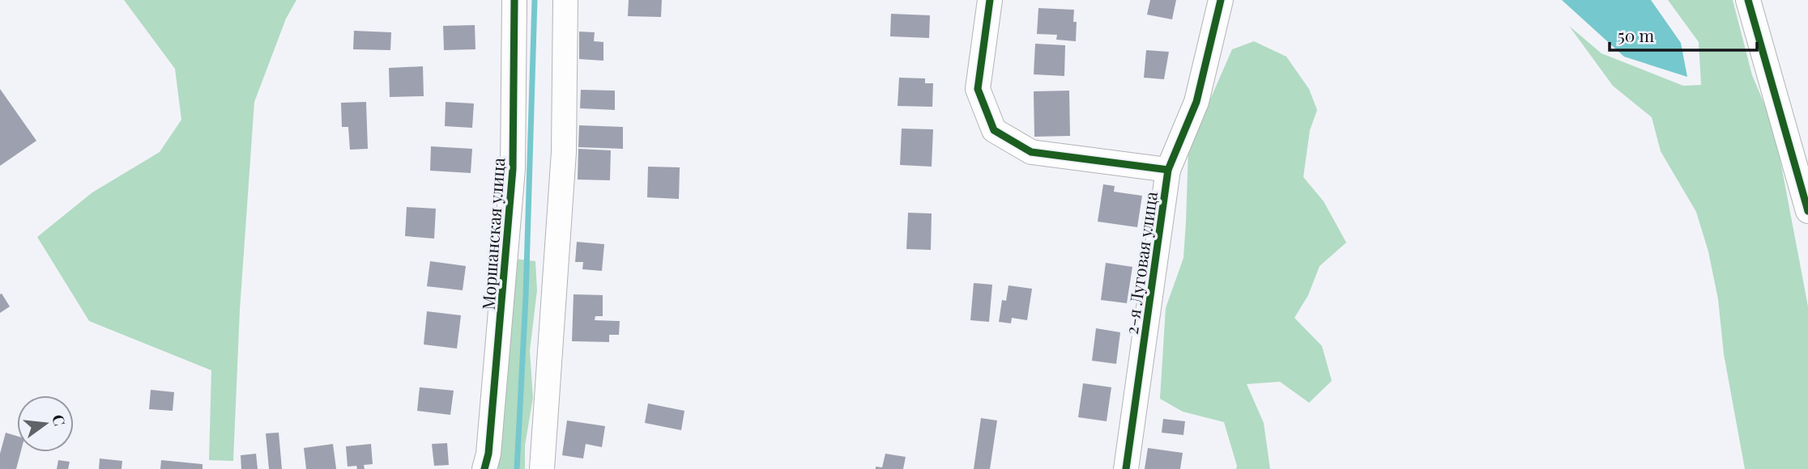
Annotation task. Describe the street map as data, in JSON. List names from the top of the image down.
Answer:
{
  "streets": {
    "street": ["Моршанская улица", "2-я Луговая улица"]
  },
  "scale_bar": "50 m",
  "north": "right"
}
